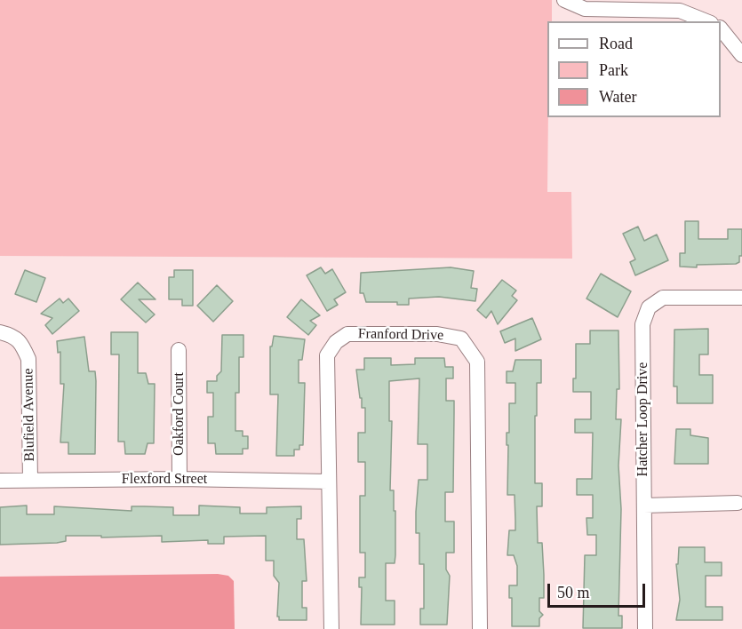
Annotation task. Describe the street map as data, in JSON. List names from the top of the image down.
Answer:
{
  "streets": {
    "street": [
      "Franford Drive",
      "Oakford Court",
      "Blufield Avenue",
      "Hatcher Loop Drive",
      "Flexford Street"
    ]
  },
  "crossings": [
    ["Franford Drive", "Flexford Street"],
    ["Oakford Court", "Flexford Street"],
    ["Blufield Avenue", "Flexford Street"]
  ],
  "legend": ["Road", "Park", "Water"],
  "scale_bar": "50 m"
}
